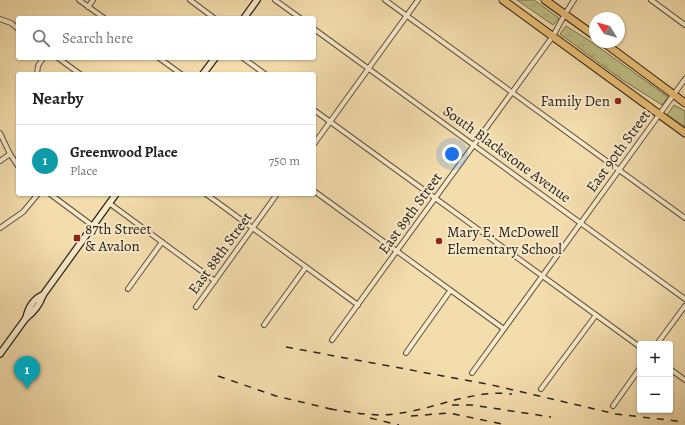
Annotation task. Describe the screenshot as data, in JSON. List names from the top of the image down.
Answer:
{
  "streets": {
    "street": [
      "East 90th Street",
      "South Blackstone Avenue",
      "East 89th Street",
      "East 88th Street"
    ]
  },
  "crossings": [
    ["East 90th Street", "South Blackstone Avenue"],
    ["South Blackstone Avenue", "East 89th Street"]
  ],
  "places": {
    "other": ["Family Den", "Mary E. McDowell Elementary School"],
    "transit": ["87th Street & Avalon"]
  },
  "north": "top left",
  "page": {
    "search": "Search here",
    "heading": "Nearby",
    "list": [
      {
        "mark": "1",
        "name": "Greenwood Place",
        "note": "Place",
        "value": "750 m"
      }
    ],
    "map_buttons": ["+", "−"],
    "pins": "1"
  }
}
